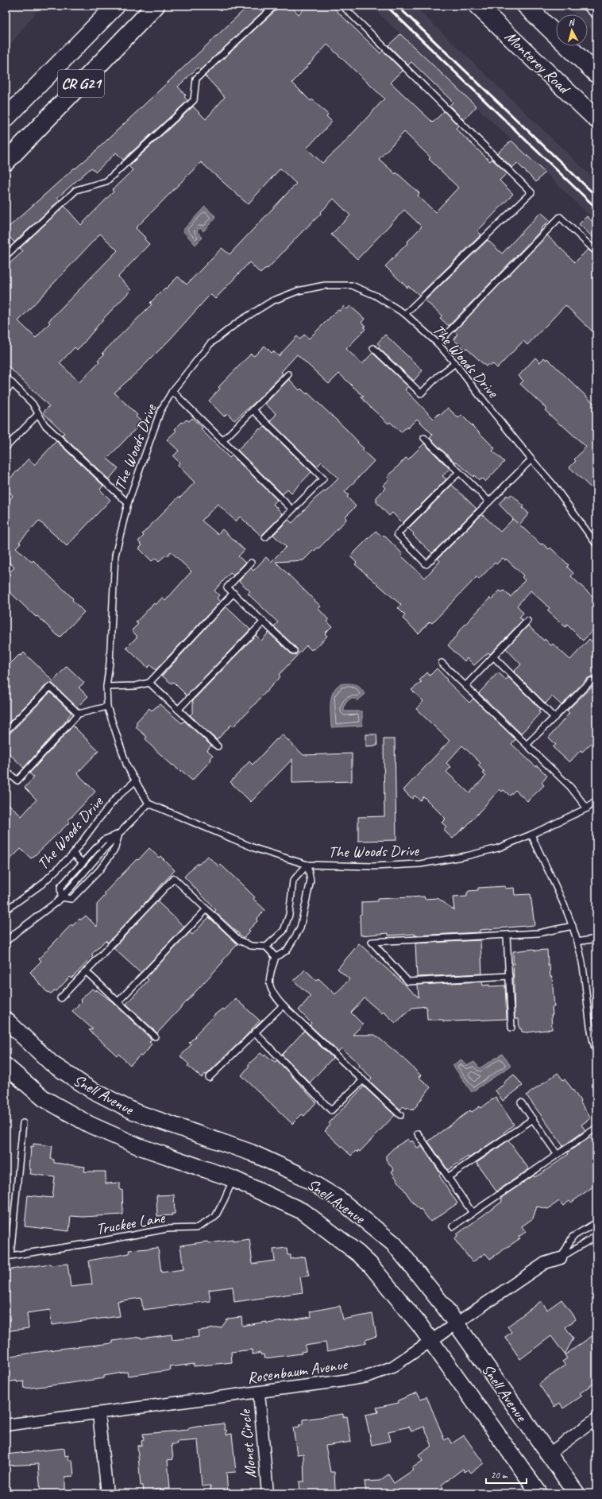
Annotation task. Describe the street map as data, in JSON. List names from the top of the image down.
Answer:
{
  "streets": {
    "main road": ["Monterey Road", "CR G21", "Snell Avenue"],
    "street": ["Rosenbaum Avenue", "Monet Circle"],
    "lane": ["The Woods Drive", "Truckee Lane"]
  },
  "crossings": [
    ["Snell Avenue", "Truckee Lane"],
    ["Snell Avenue", "Rosenbaum Avenue"],
    ["Rosenbaum Avenue", "Monet Circle"]
  ],
  "scale_bar": "20 m",
  "north": "top"
}
